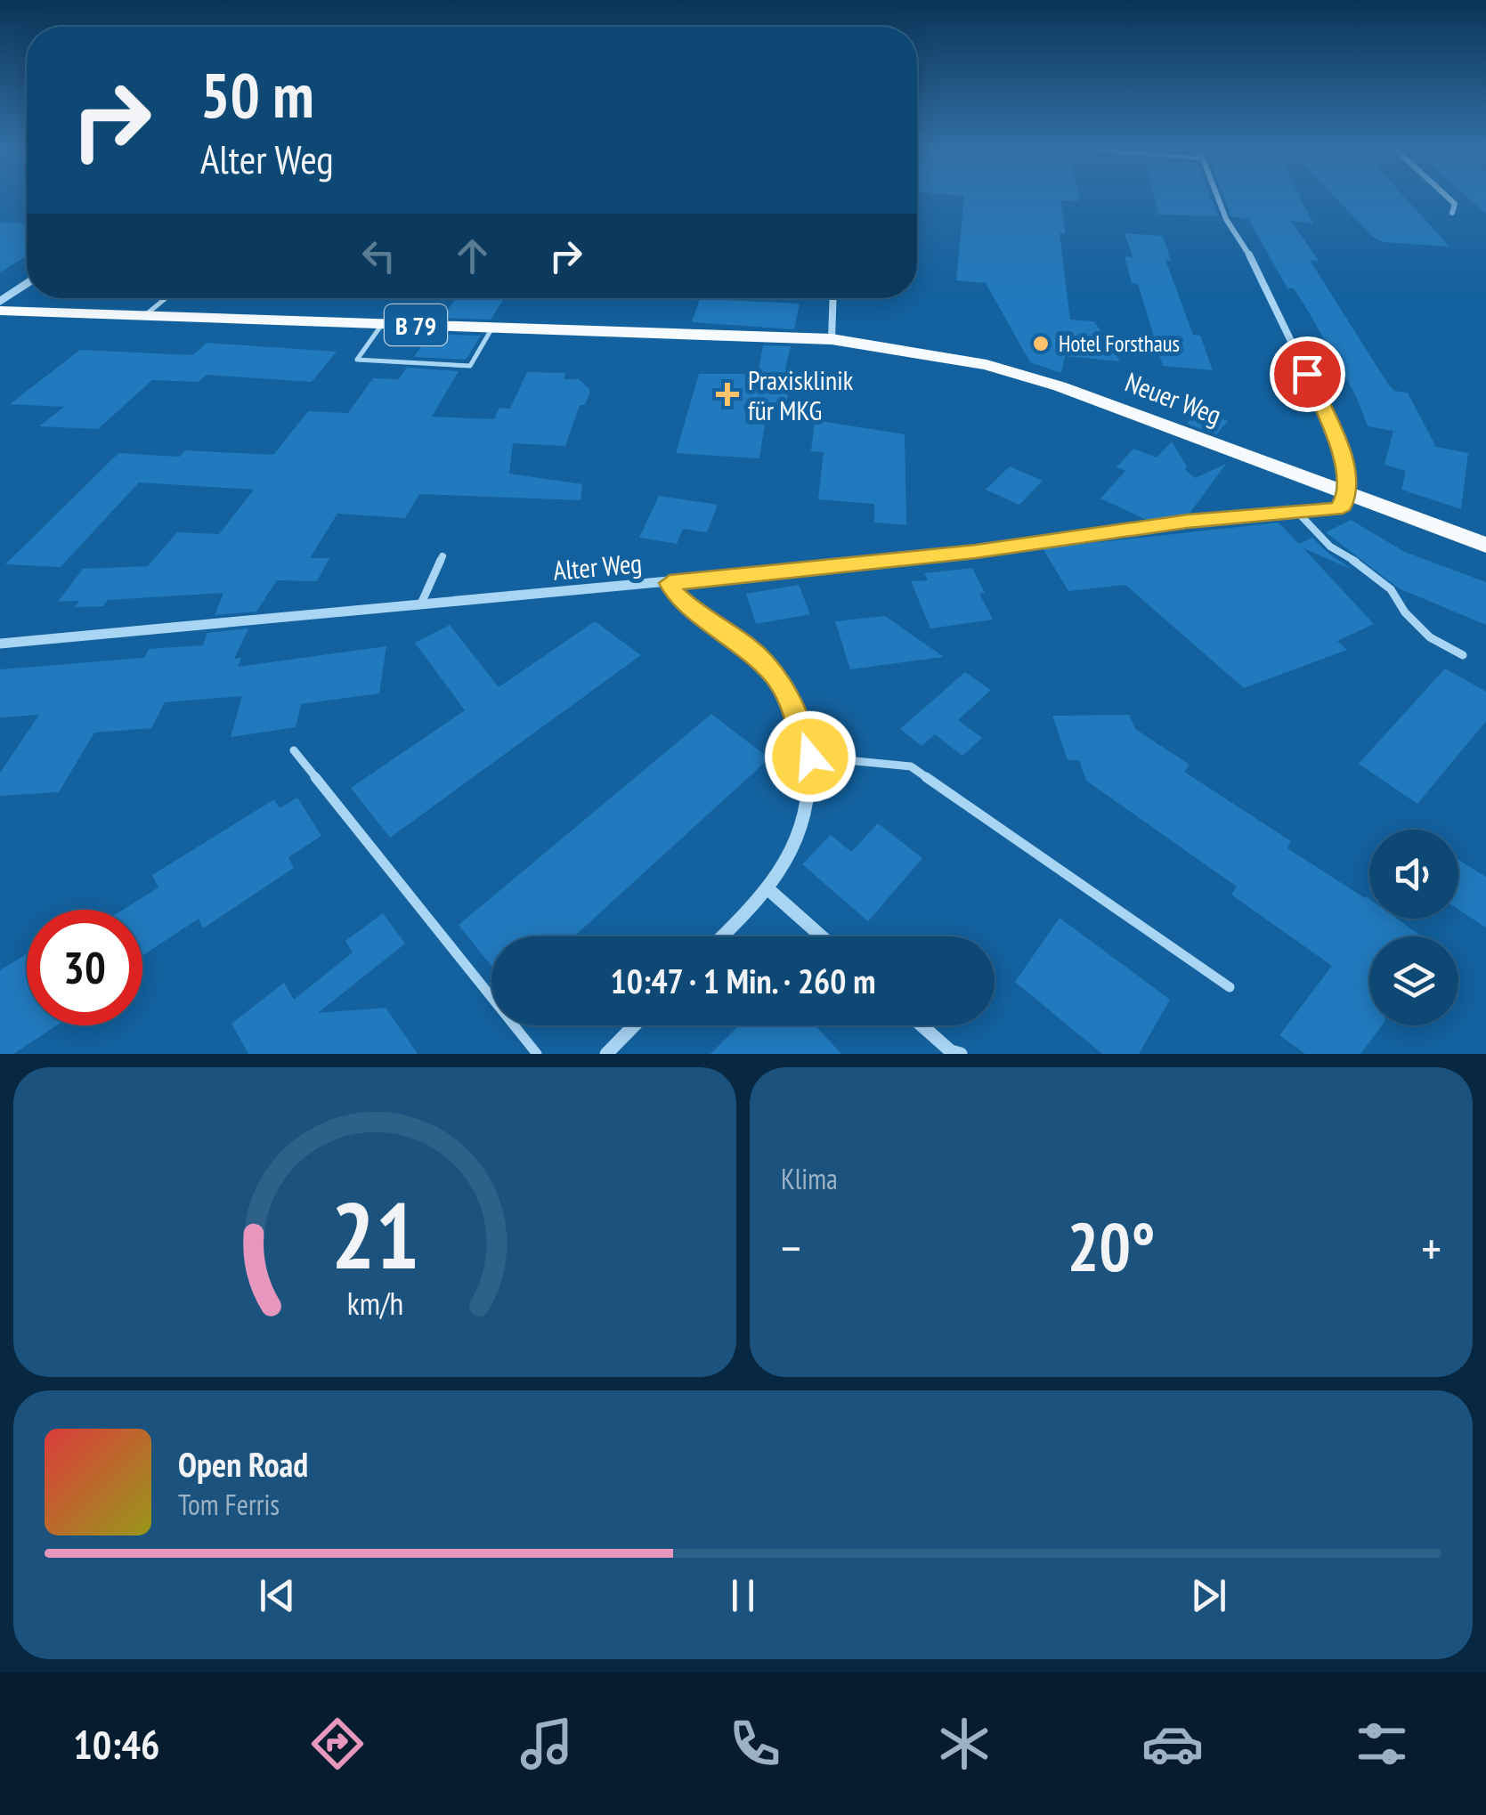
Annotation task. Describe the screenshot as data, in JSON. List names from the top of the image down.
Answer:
{
  "streets": {
    "main road": ["B 79", "Neuer Weg"],
    "street": ["Alter Weg"]
  },
  "crossings": [
    ["Neuer Weg", "Alter Weg"]
  ],
  "places": {
    "other": ["Hotel Forsthaus"],
    "health": ["Praxisklinik für MKG"]
  },
  "page": {
    "turn": ["50 m", "Alter Weg"],
    "limit": "30",
    "trip": "10:47 · 1 Min. · 260 m",
    "tile": "Klima",
    "heat": ["−", "20°", "+"],
    "song": ["Open Road", "Tom Ferris"],
    "tabs": "10:46",
    "gauge": ["21", "km/h"]
  }
}
